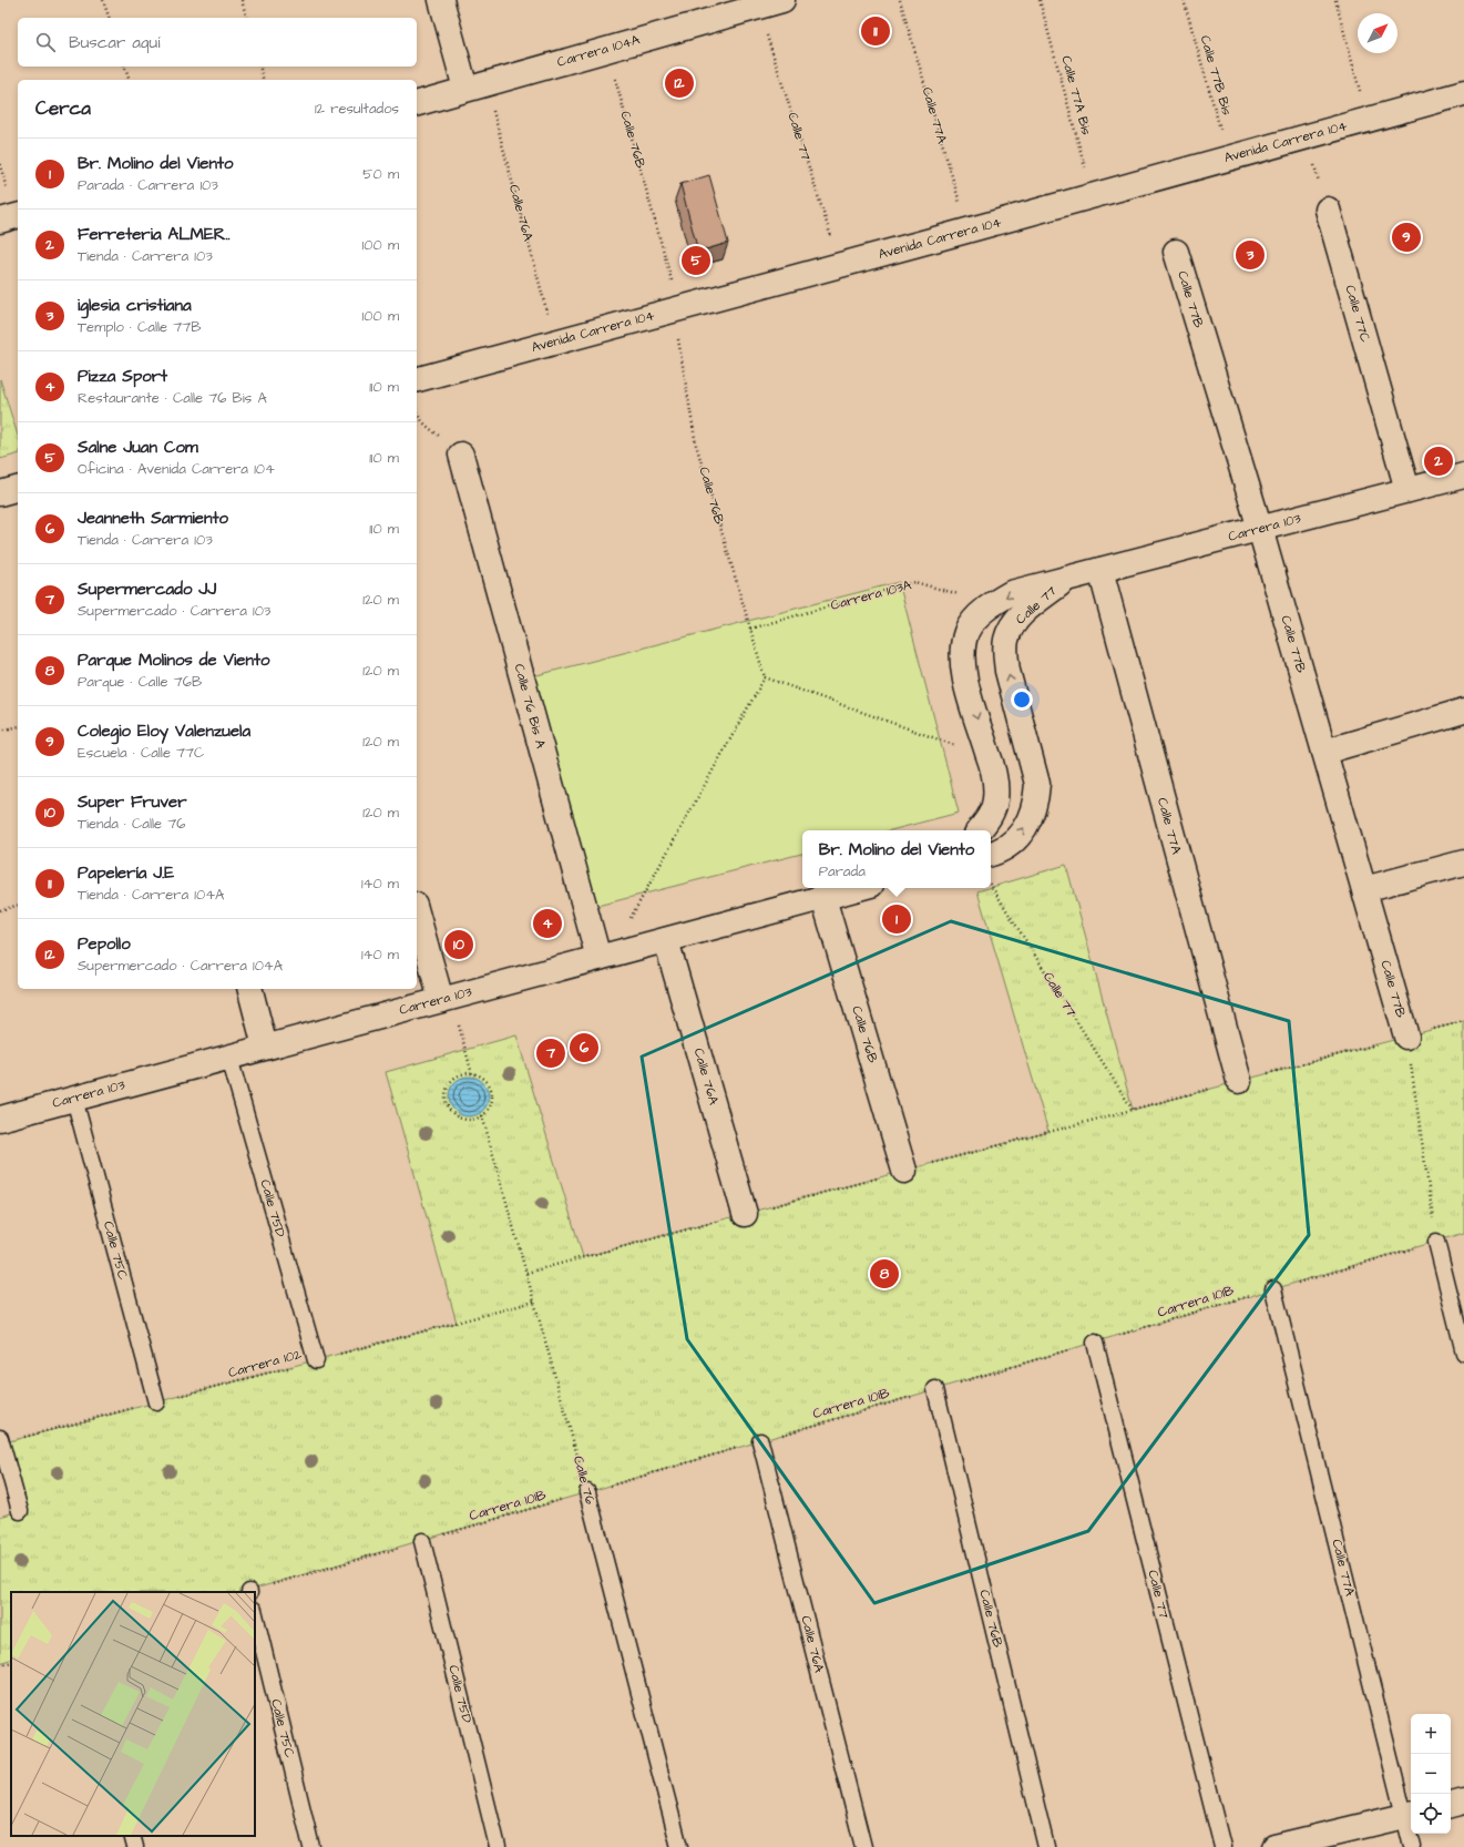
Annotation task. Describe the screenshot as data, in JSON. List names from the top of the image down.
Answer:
{
  "streets": {
    "street": [
      "Carrera 104A",
      "Calle 77A",
      "Calle 77",
      "Calle 76B",
      "Avenida Carrera 104",
      "Calle 76A",
      "Calle 77B",
      "Calle 77C",
      "Carrera 103",
      "Calle 76 Bis A"
    ],
    "lane": ["Calle 75D", "Calle 75C", "Calle 76"],
    "path": [
      "Calle 77B Bis",
      "Calle 77A Bis",
      "Carrera 103A",
      "Carrera 101B",
      "Carrera 102"
    ]
  },
  "crossings": [
    ["Carrera 104A", "Calle 77"],
    ["Carrera 104A", "Calle 76B"],
    ["Carrera 104A", "Calle 76A"],
    ["Calle 77B Bis", "Avenida Carrera 104"],
    ["Calle 77A Bis", "Avenida Carrera 104"],
    ["Calle 77A", "Avenida Carrera 104"],
    ["Calle 77A", "Carrera 103"],
    ["Calle 77A", "Carrera 101B"],
    ["Calle 77", "Avenida Carrera 104"],
    ["Calle 77", "Carrera 103"],
    ["Calle 77", "Carrera 103A"],
    ["Calle 77", "Carrera 101B"],
    ["Calle 76B", "Avenida Carrera 104"],
    ["Calle 76B", "Carrera 103"],
    ["Calle 76B", "Carrera 103A"],
    ["Calle 76B", "Carrera 101B"],
    ["Avenida Carrera 104", "Calle 76A"],
    ["Calle 76A", "Carrera 103"],
    ["Calle 76A", "Carrera 101B"],
    ["Calle 77B", "Carrera 103"],
    ["Calle 77C", "Carrera 103"],
    ["Carrera 103", "Calle 76 Bis A"],
    ["Carrera 103", "Calle 75D"],
    ["Carrera 103", "Calle 75C"],
    ["Calle 75D", "Carrera 101B"],
    ["Calle 75D", "Carrera 102"],
    ["Calle 75C", "Carrera 102"],
    ["Carrera 101B", "Calle 76"],
    ["Carrera 102", "Calle 76"]
  ],
  "north": "top right",
  "page": {
    "pins": [
      "11",
      "12",
      "9",
      "3",
      "5",
      "2",
      "1",
      "4",
      "10",
      "6",
      "7",
      "8"
    ],
    "search": "Buscar aquí",
    "heading": ["Cerca", "12 resultados"],
    "list": [
      {
        "mark": "1",
        "name": "Br. Molino del Viento",
        "note": "Parada · Carrera 103",
        "value": "50 m"
      },
      {
        "mark": "2",
        "name": "Ferreteria ALMER..",
        "note": "Tienda · Carrera 103",
        "value": "100 m"
      },
      {
        "mark": "3",
        "name": "iglesia cristiana",
        "note": "Templo · Calle 77B",
        "value": "100 m"
      },
      {
        "mark": "4",
        "name": "Pizza Sport",
        "note": "Restaurante · Calle 76 Bis A",
        "value": "110 m"
      },
      {
        "mark": "5",
        "name": "Salne Juan Com",
        "note": "Oficina · Avenida Carrera 104",
        "value": "110 m"
      },
      {
        "mark": "6",
        "name": "Jeanneth Sarmiento",
        "note": "Tienda · Carrera 103",
        "value": "110 m"
      },
      {
        "mark": "7",
        "name": "Supermercado JJ",
        "note": "Supermercado · Carrera 103",
        "value": "120 m"
      },
      {
        "mark": "8",
        "name": "Parque Molinos de Viento",
        "note": "Parque · Calle 76B",
        "value": "120 m"
      },
      {
        "mark": "9",
        "name": "Colegio Eloy Valenzuela",
        "note": "Escuela · Calle 77C",
        "value": "120 m"
      },
      {
        "mark": "10",
        "name": "Super Fruver",
        "note": "Tienda · Calle 76",
        "value": "120 m"
      },
      {
        "mark": "11",
        "name": "Papelería J.E",
        "note": "Tienda · Carrera 104A",
        "value": "140 m"
      },
      {
        "mark": "12",
        "name": "Pepollo",
        "note": "Supermercado · Carrera 104A",
        "value": "140 m"
      }
    ],
    "popup": ["Br. Molino del Viento", "Parada"],
    "map_buttons": ["+", "−"]
  }
}
